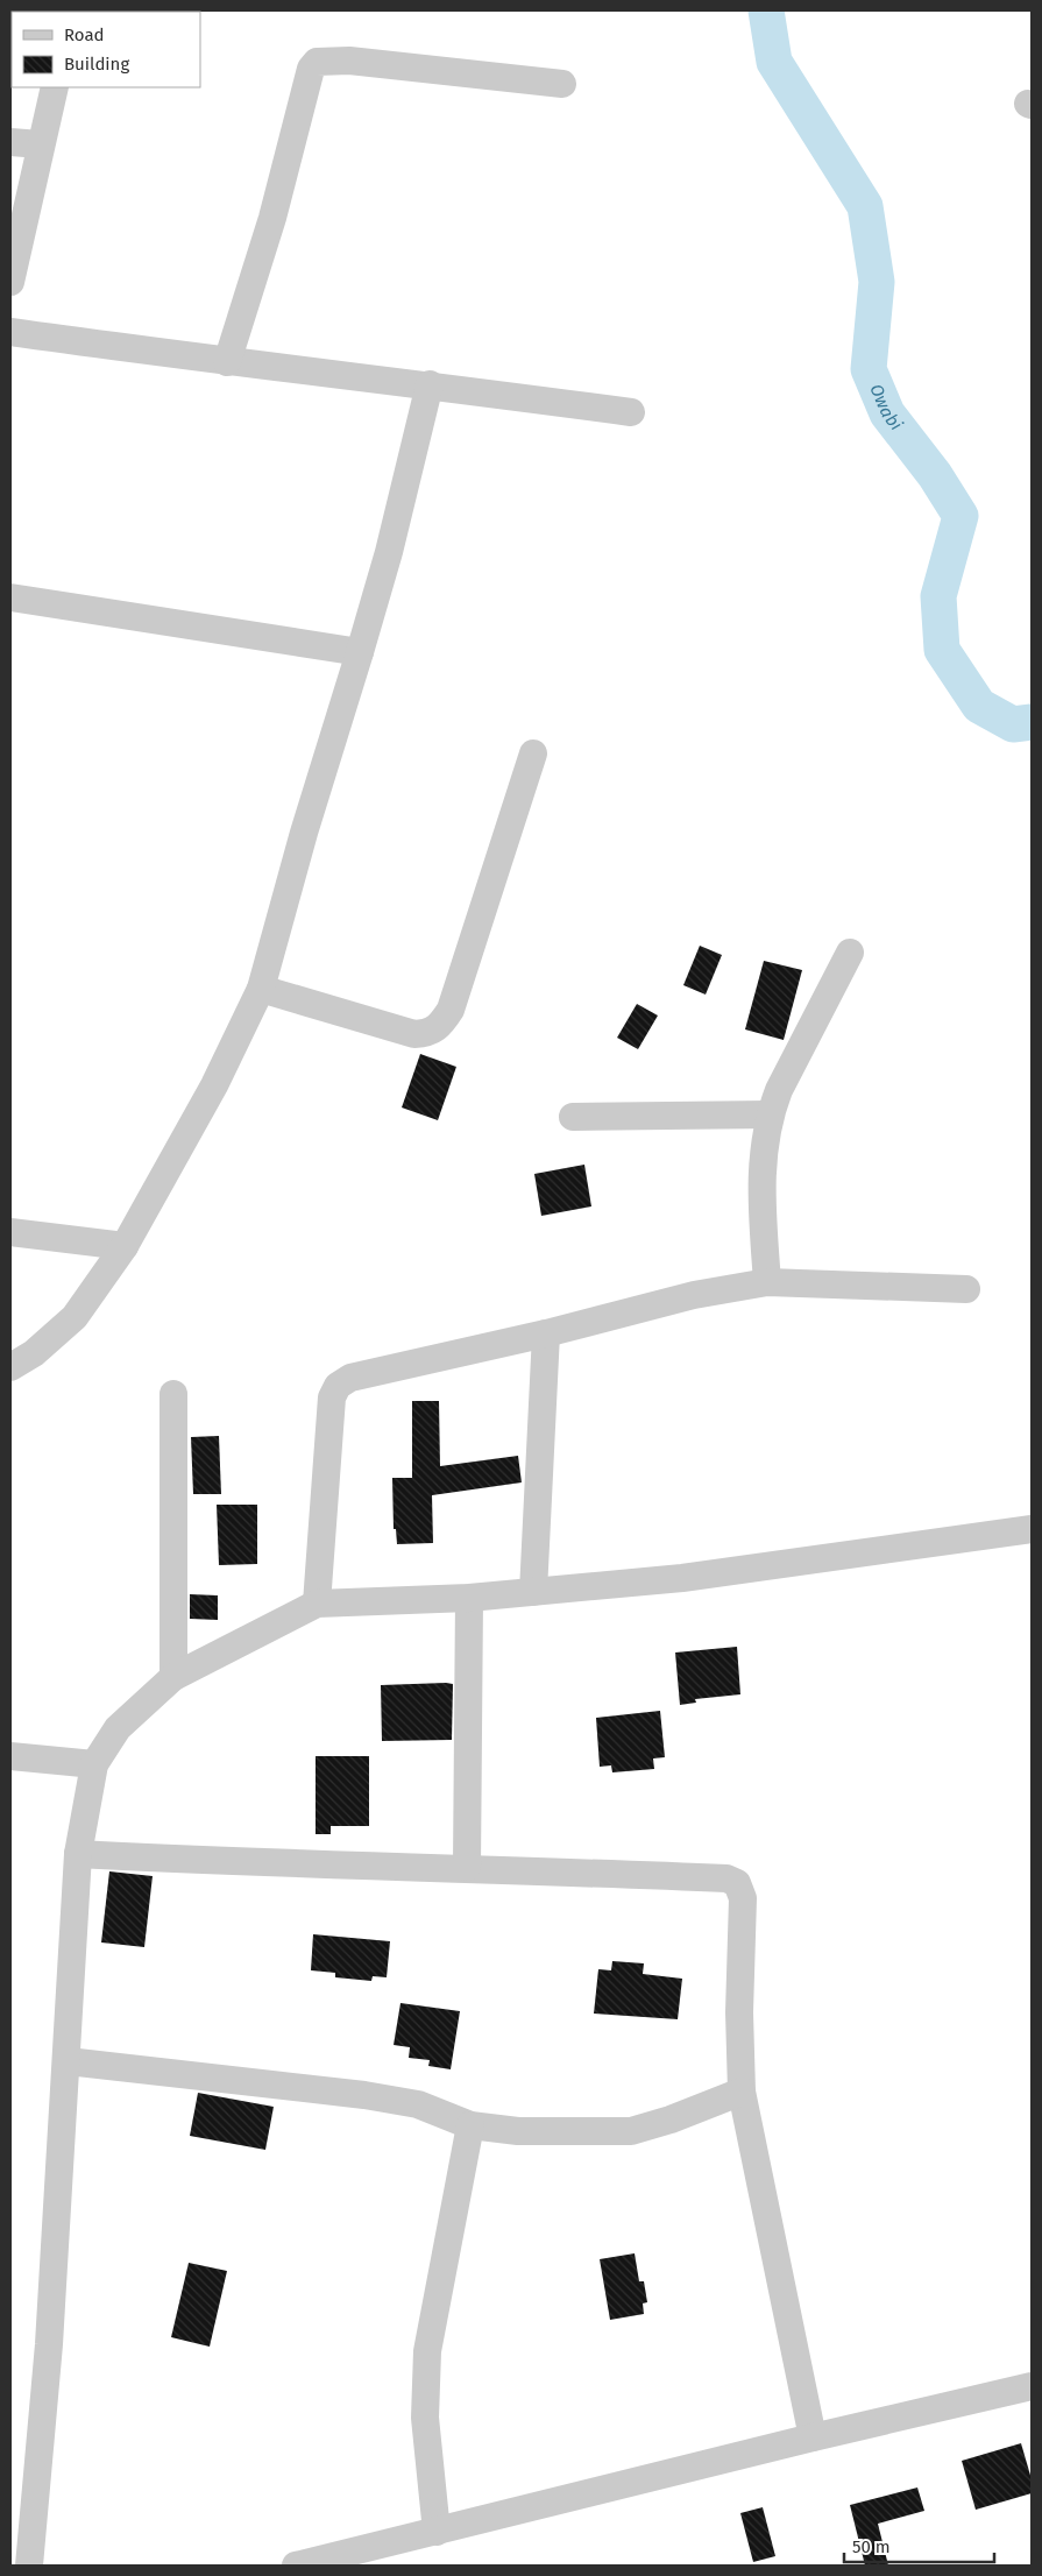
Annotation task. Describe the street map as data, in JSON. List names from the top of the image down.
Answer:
{
  "water": ["Owabi"],
  "legend": ["Road", "Building"],
  "scale_bar": "50 m"
}
